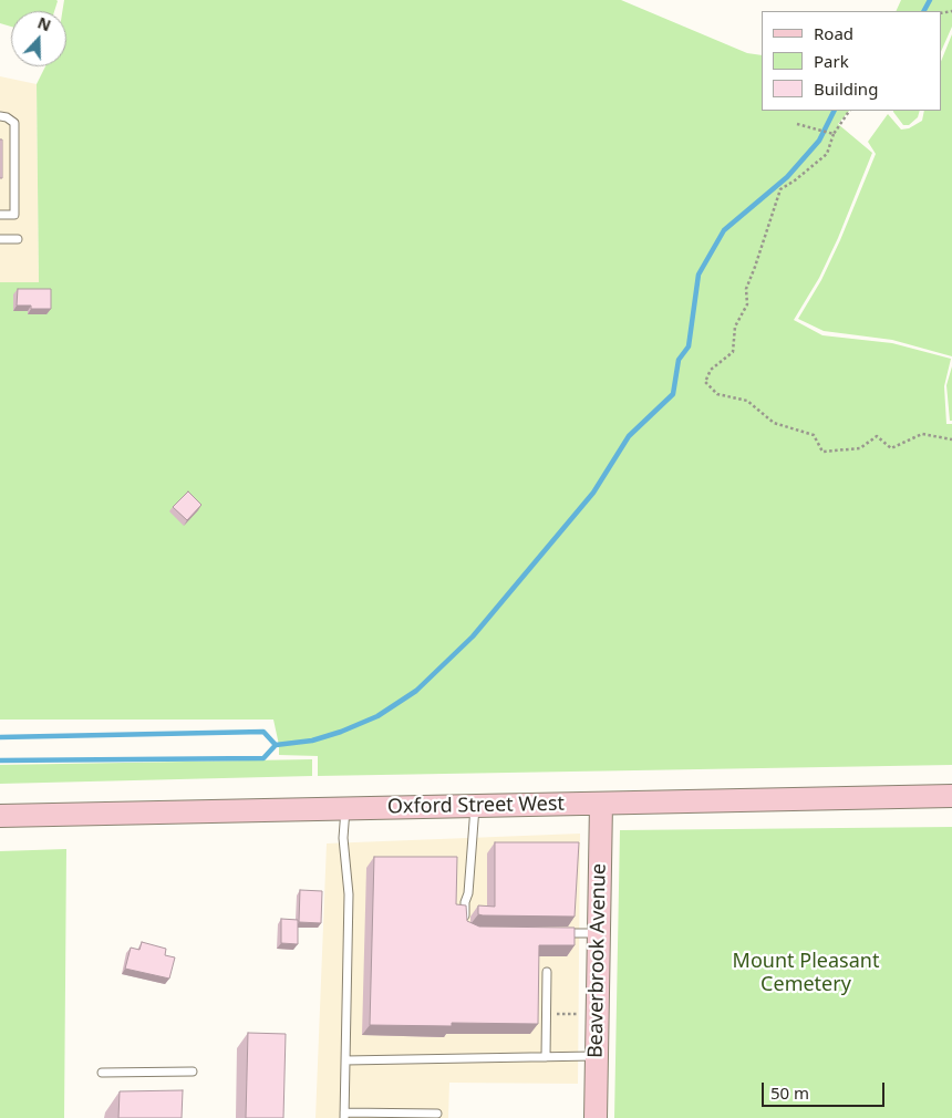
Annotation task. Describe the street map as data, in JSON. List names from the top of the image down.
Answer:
{
  "streets": {
    "main road": ["Oxford Street West", "Beaverbrook Avenue"]
  },
  "crossings": [
    ["Oxford Street West", "Beaverbrook Avenue"]
  ],
  "parks": ["Mount Pleasant Cemetery"],
  "legend": ["Road", "Park", "Building"],
  "scale_bar": "50 m",
  "north": "top"
}
